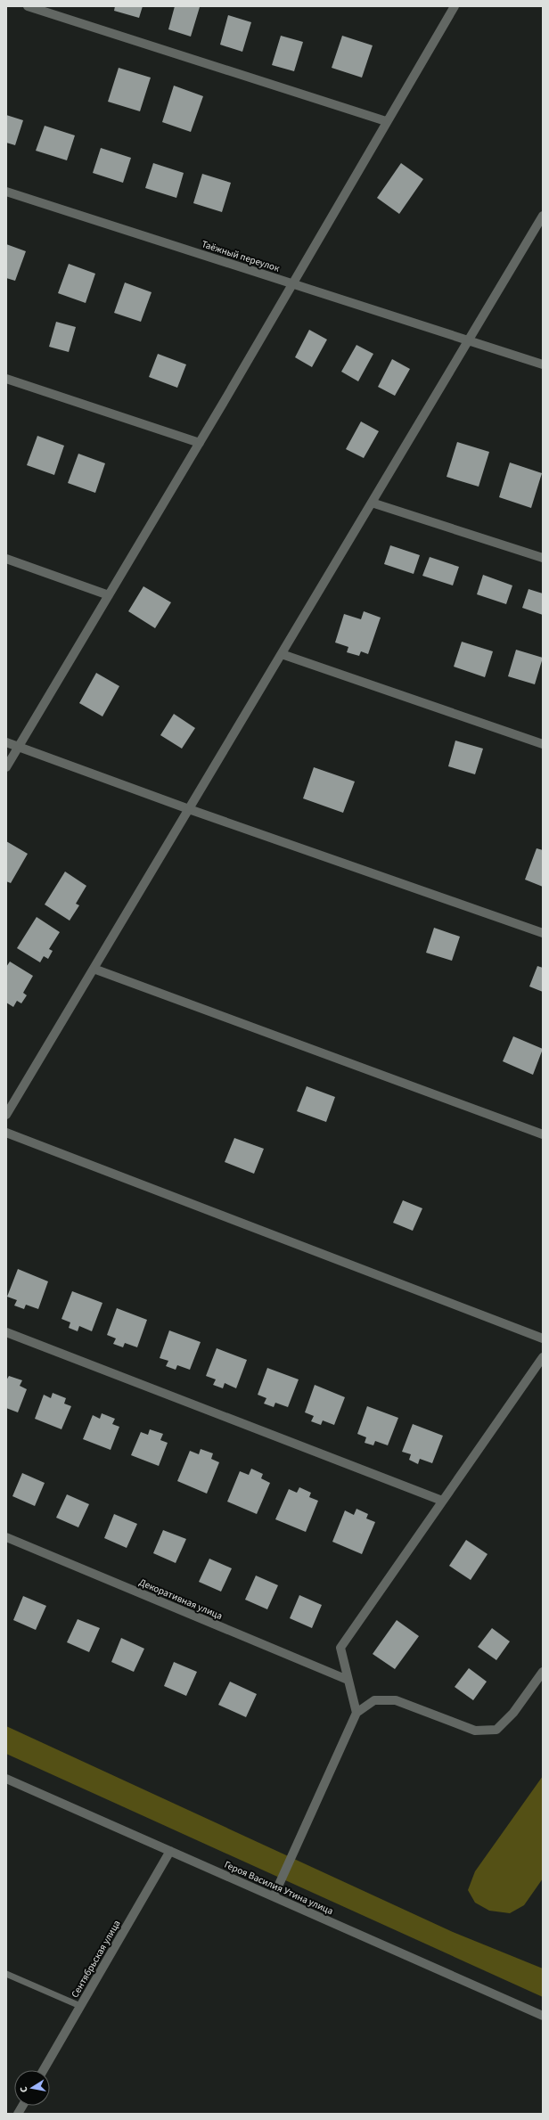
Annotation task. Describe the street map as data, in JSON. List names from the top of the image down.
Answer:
{
  "streets": {
    "street": [
      "Таёжный переулок",
      "Декоративная улица",
      "Героя Василия Утина улица",
      "Сентябрьская улица"
    ]
  },
  "crossings": [
    ["Героя Василия Утина улица", "Сентябрьская улица"]
  ],
  "north": "left"
}
